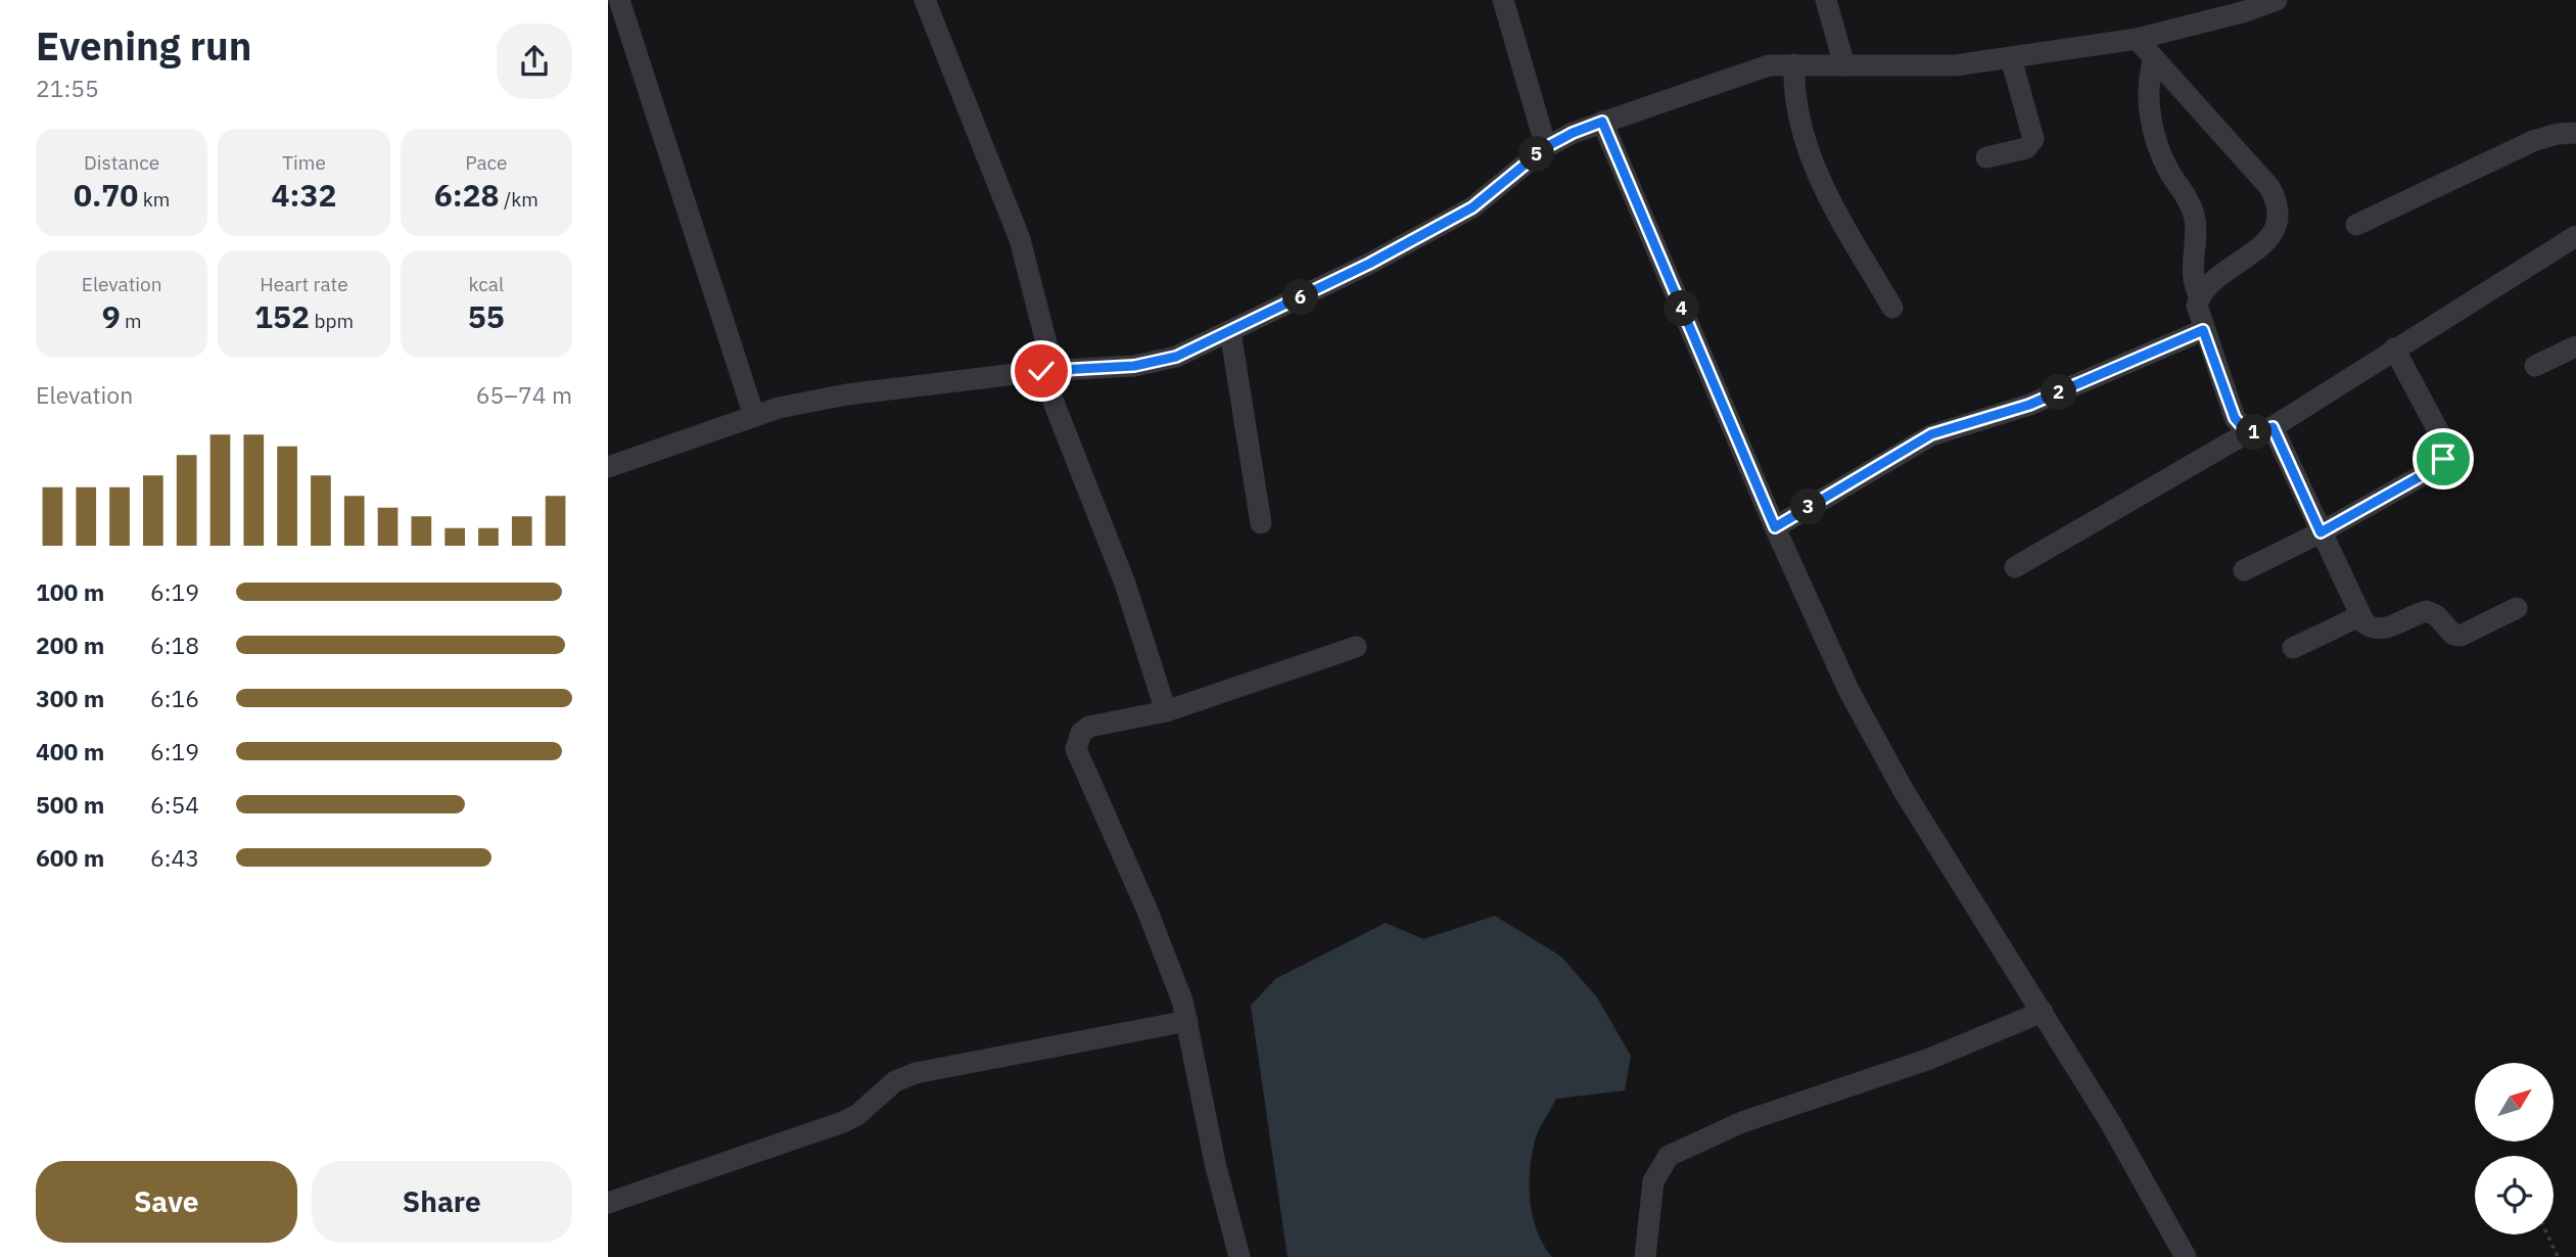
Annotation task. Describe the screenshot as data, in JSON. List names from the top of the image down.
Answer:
{
  "north": "top right",
  "page": {
    "heading": ["Evening run", "21:55"],
    "stats": [
      ["Distance", "0.70 km"],
      ["Time", "4:32"],
      ["Pace", "6:28 /km"],
      ["Elevation", "9 m"],
      ["Heart rate", "152 bpm"],
      ["kcal", "55"]
    ],
    "pins": [
      "5",
      "6",
      "4",
      "2",
      "1",
      "3"
    ],
    "chart": ["Elevation", "65–74 m"],
    "list": [
      {
        "name": "100 m",
        "note": "6:19"
      },
      {
        "name": "200 m",
        "note": "6:18"
      },
      {
        "name": "300 m",
        "note": "6:16"
      },
      {
        "name": "400 m",
        "note": "6:19"
      },
      {
        "name": "500 m",
        "note": "6:54"
      },
      {
        "name": "600 m",
        "note": "6:43"
      }
    ],
    "buttons": ["Save", "Share"]
  }
}
